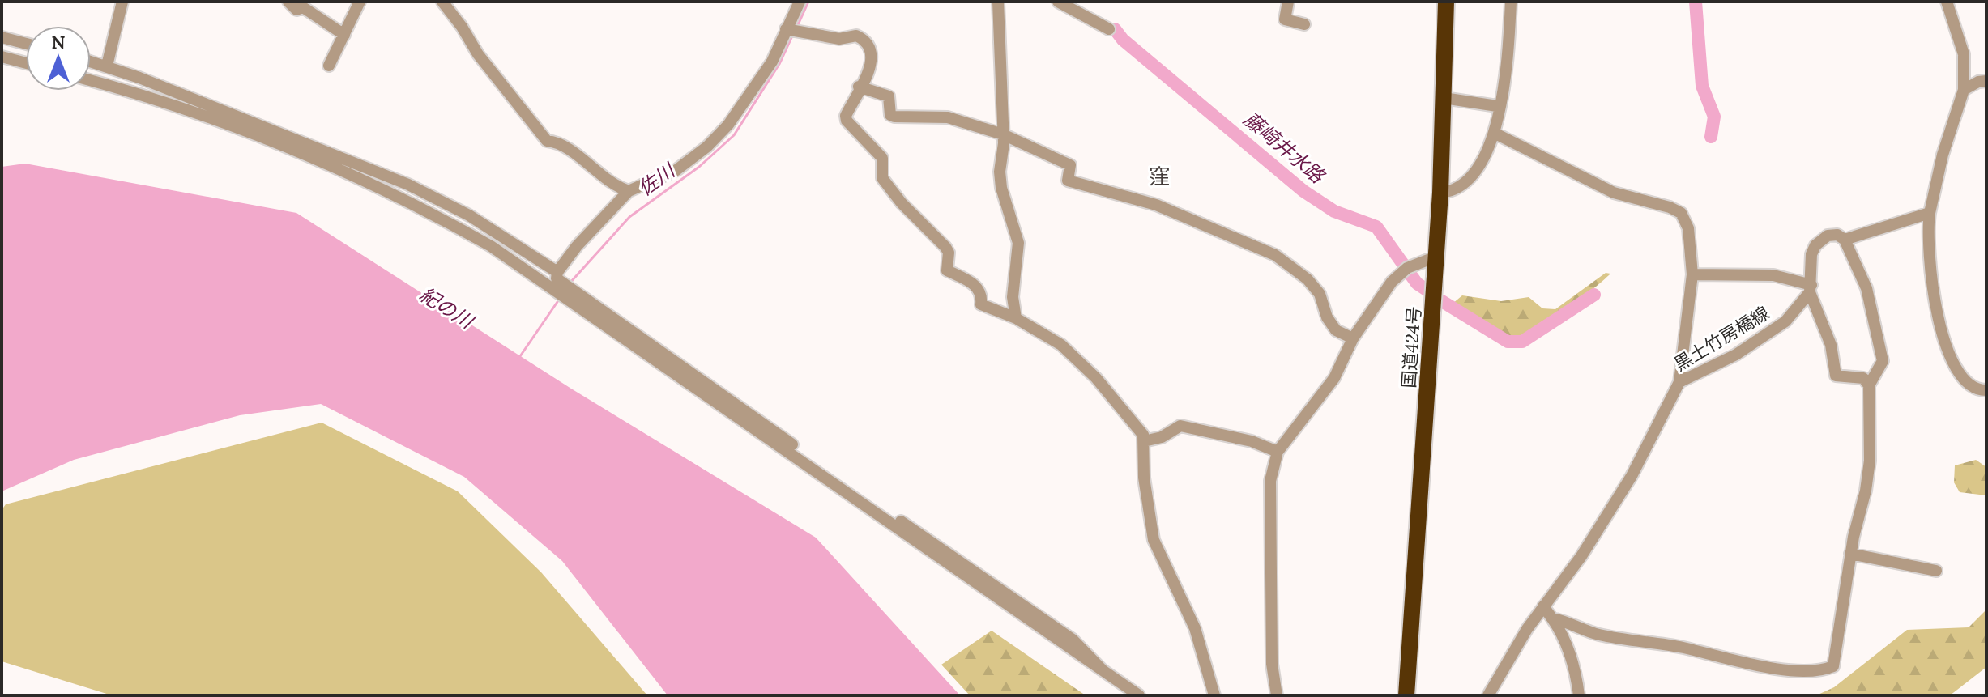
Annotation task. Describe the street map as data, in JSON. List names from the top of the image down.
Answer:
{
  "streets": {
    "highway": ["国道424号"],
    "street": ["黒土竹房橋線"]
  },
  "districts": ["窪"],
  "water": ["藤崎井水路", "佐川", "紀の川"],
  "north": "top"
}
